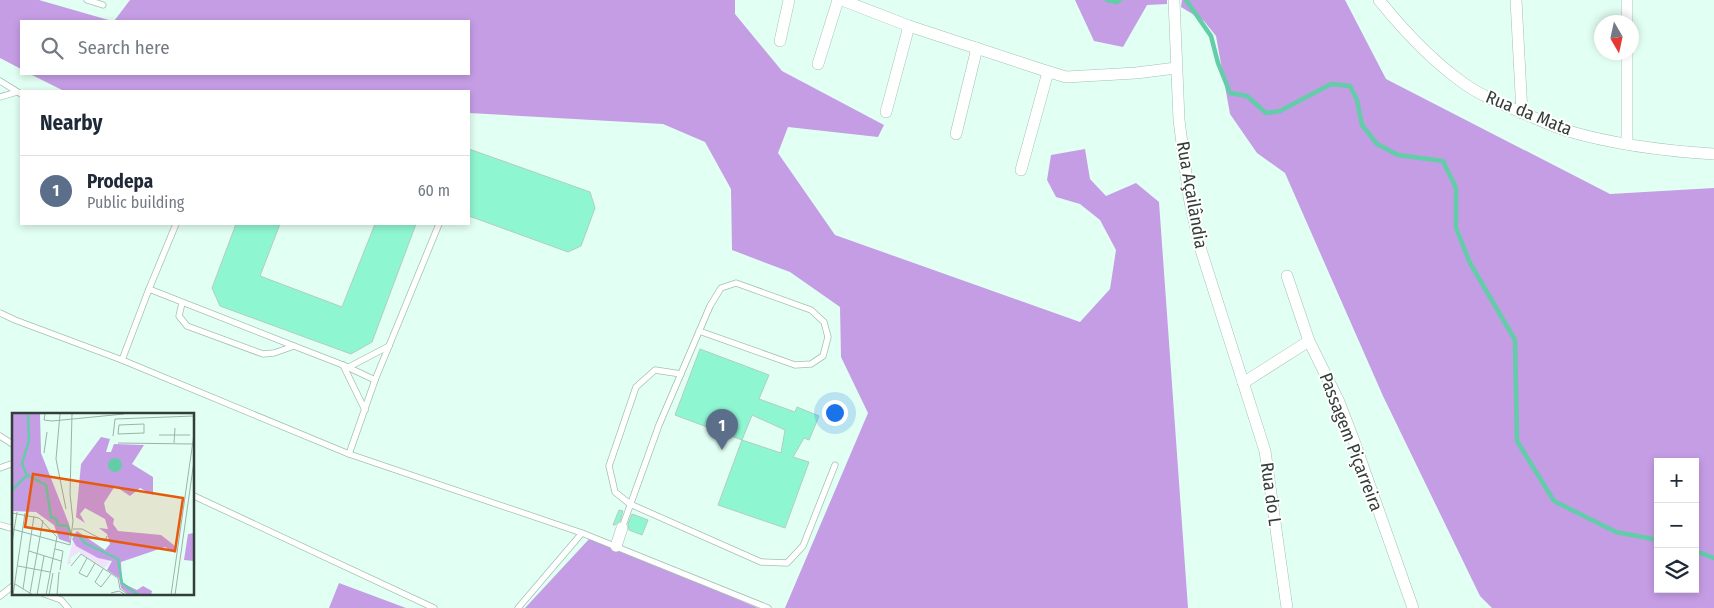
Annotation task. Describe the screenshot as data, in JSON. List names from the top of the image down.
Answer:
{
  "streets": {
    "street": [
      "Rua da Mata",
      "Rua Açailândia",
      "Passagem Piçarreira",
      "Rua do L"
    ]
  },
  "crossings": [
    ["Rua Açailândia", "Rua do L"]
  ],
  "north": "bottom",
  "page": {
    "search": "Search here",
    "heading": "Nearby",
    "list": [
      {
        "mark": "1",
        "name": "Prodepa",
        "note": "Public building",
        "value": "60 m"
      }
    ],
    "pins": "1",
    "map_buttons": ["+", "−"]
  }
}
